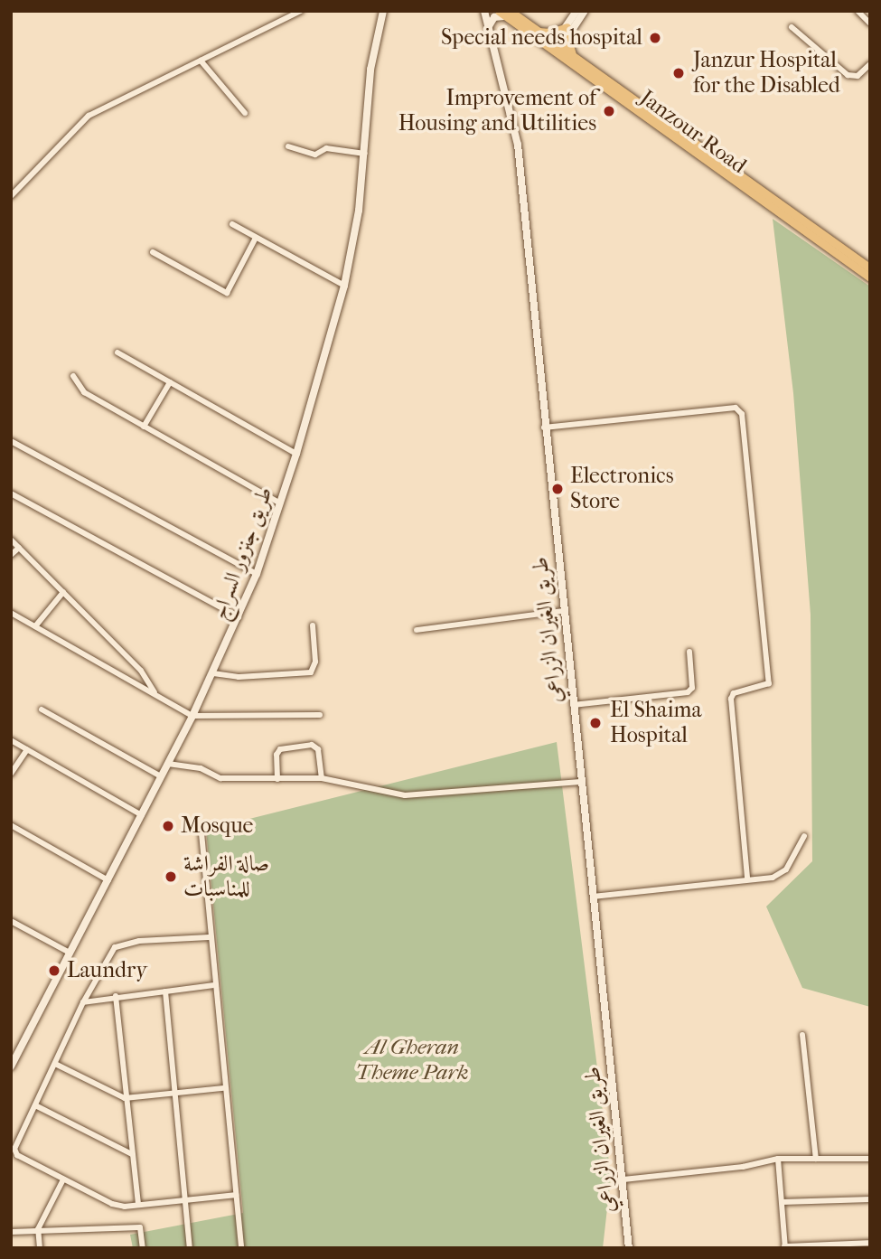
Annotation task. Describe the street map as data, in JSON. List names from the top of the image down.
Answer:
{
  "streets": {
    "main road": ["Janzour Road"],
    "street": ["طريق جنزور السراج", "طريق الغيران الزراعي"]
  },
  "parks": ["Al Gheran Theme Park"],
  "places": [
    "Special needs hospital",
    "Janzur Hospital for the Disabled",
    "Improvement of Housing and Utilities",
    "Electronics Store",
    "El Shaima Hospital",
    "Mosque",
    "صالة الفراشة للمناسبات",
    "Laundry"
  ]
}
